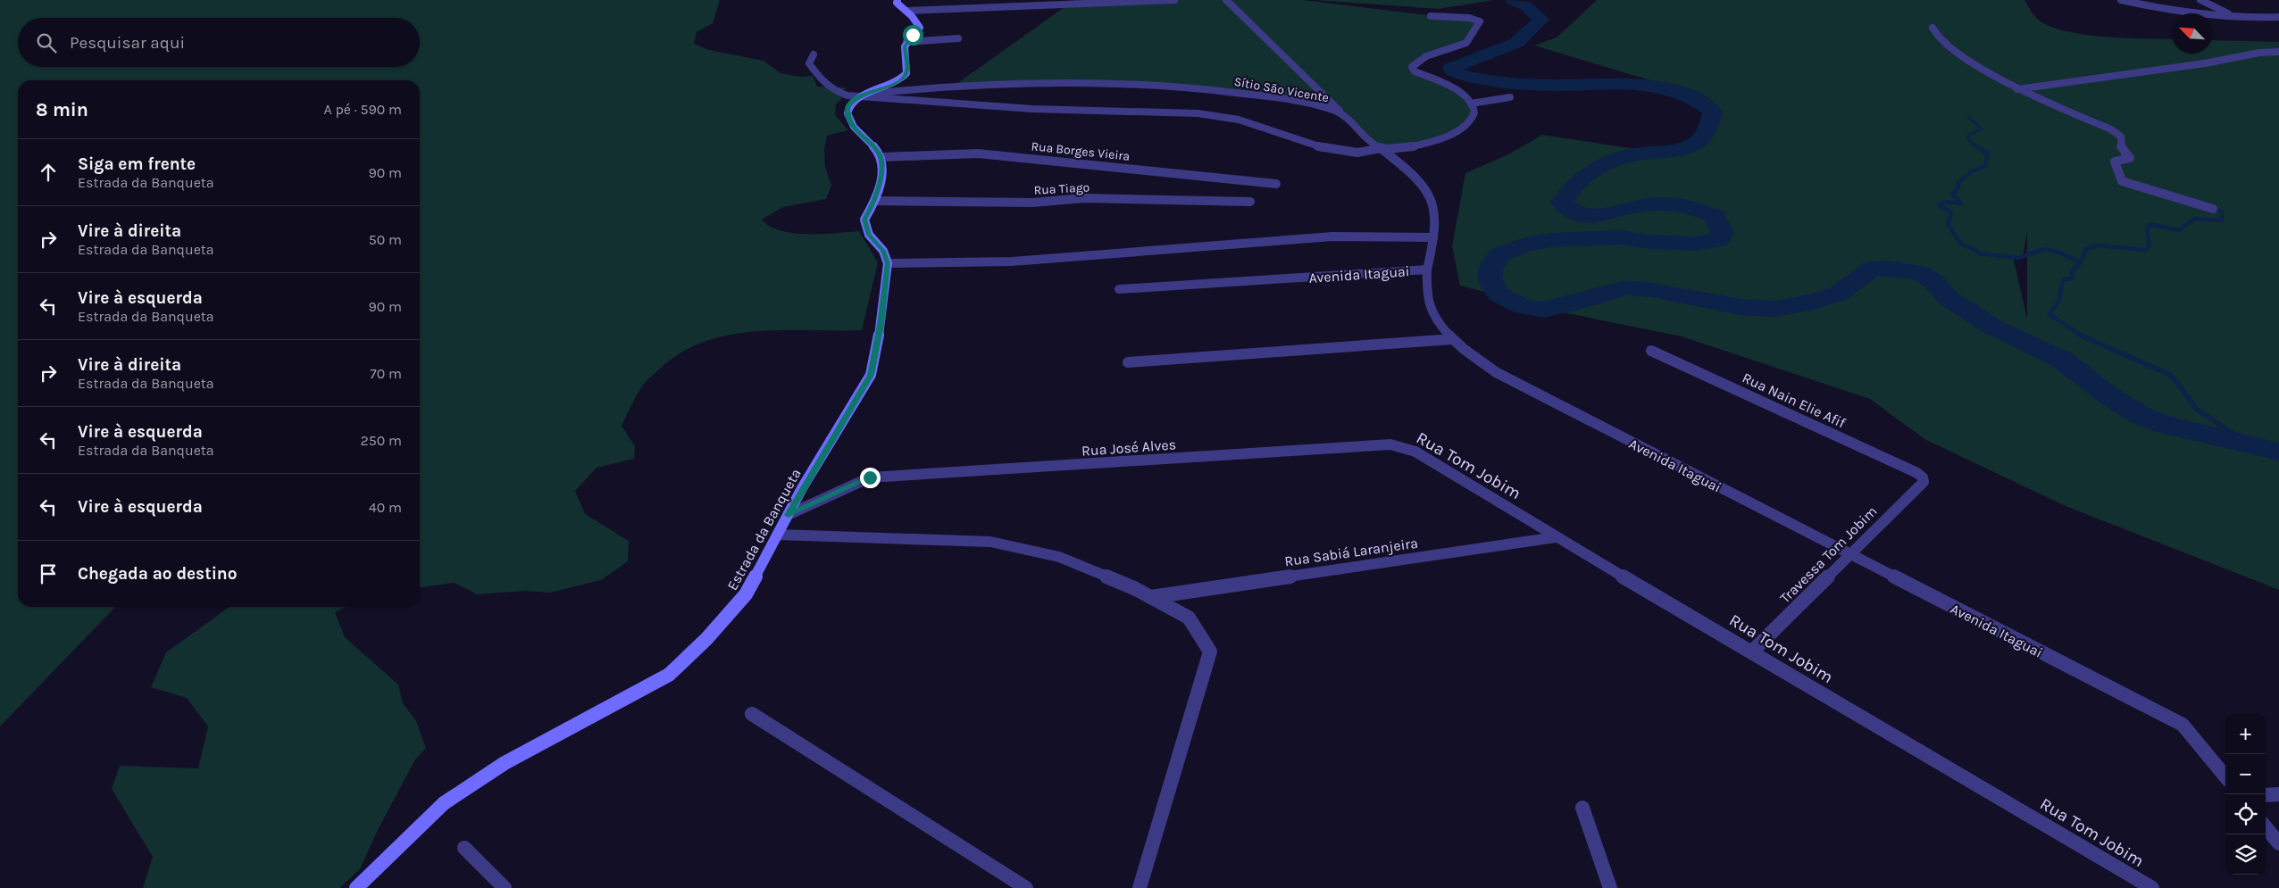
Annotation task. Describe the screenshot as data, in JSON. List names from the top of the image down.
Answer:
{
  "streets": {
    "street": [
      "Sítio São Vicente",
      "Rua Borges Vieira",
      "Rua Tiago",
      "Avenida Itaguai",
      "Rua Nain Elie Afif",
      "Rua José Alves",
      "Rua Tom Jobim",
      "Estrada da Banqueta",
      "Rua Sabiá Laranjeira",
      "Travessa Tom Jobim"
    ]
  },
  "crossings": [
    ["Sítio São Vicente", "Avenida Itaguai"],
    ["Avenida Itaguai", "Travessa Tom Jobim"],
    ["Rua Nain Elie Afif", "Travessa Tom Jobim"],
    ["Rua José Alves", "Rua Tom Jobim"],
    ["Rua José Alves", "Estrada da Banqueta"],
    ["Rua Tom Jobim", "Rua Sabiá Laranjeira"],
    ["Rua Tom Jobim", "Travessa Tom Jobim"]
  ],
  "north": "top left",
  "page": {
    "search": "Pesquisar aqui",
    "heading": ["8 min", "A pé · 590 m"],
    "list": [
      ["Siga em frente", "Estrada da Banqueta", "90 m"],
      ["Vire à direita", "Estrada da Banqueta", "50 m"],
      ["Vire à esquerda", "Estrada da Banqueta", "90 m"],
      ["Vire à direita", "Estrada da Banqueta", "70 m"],
      ["Vire à esquerda", "Estrada da Banqueta", "250 m"],
      ["Vire à esquerda", "40 m"],
      "Chegada ao destino"
    ],
    "map_buttons": ["+", "−"]
  }
}
